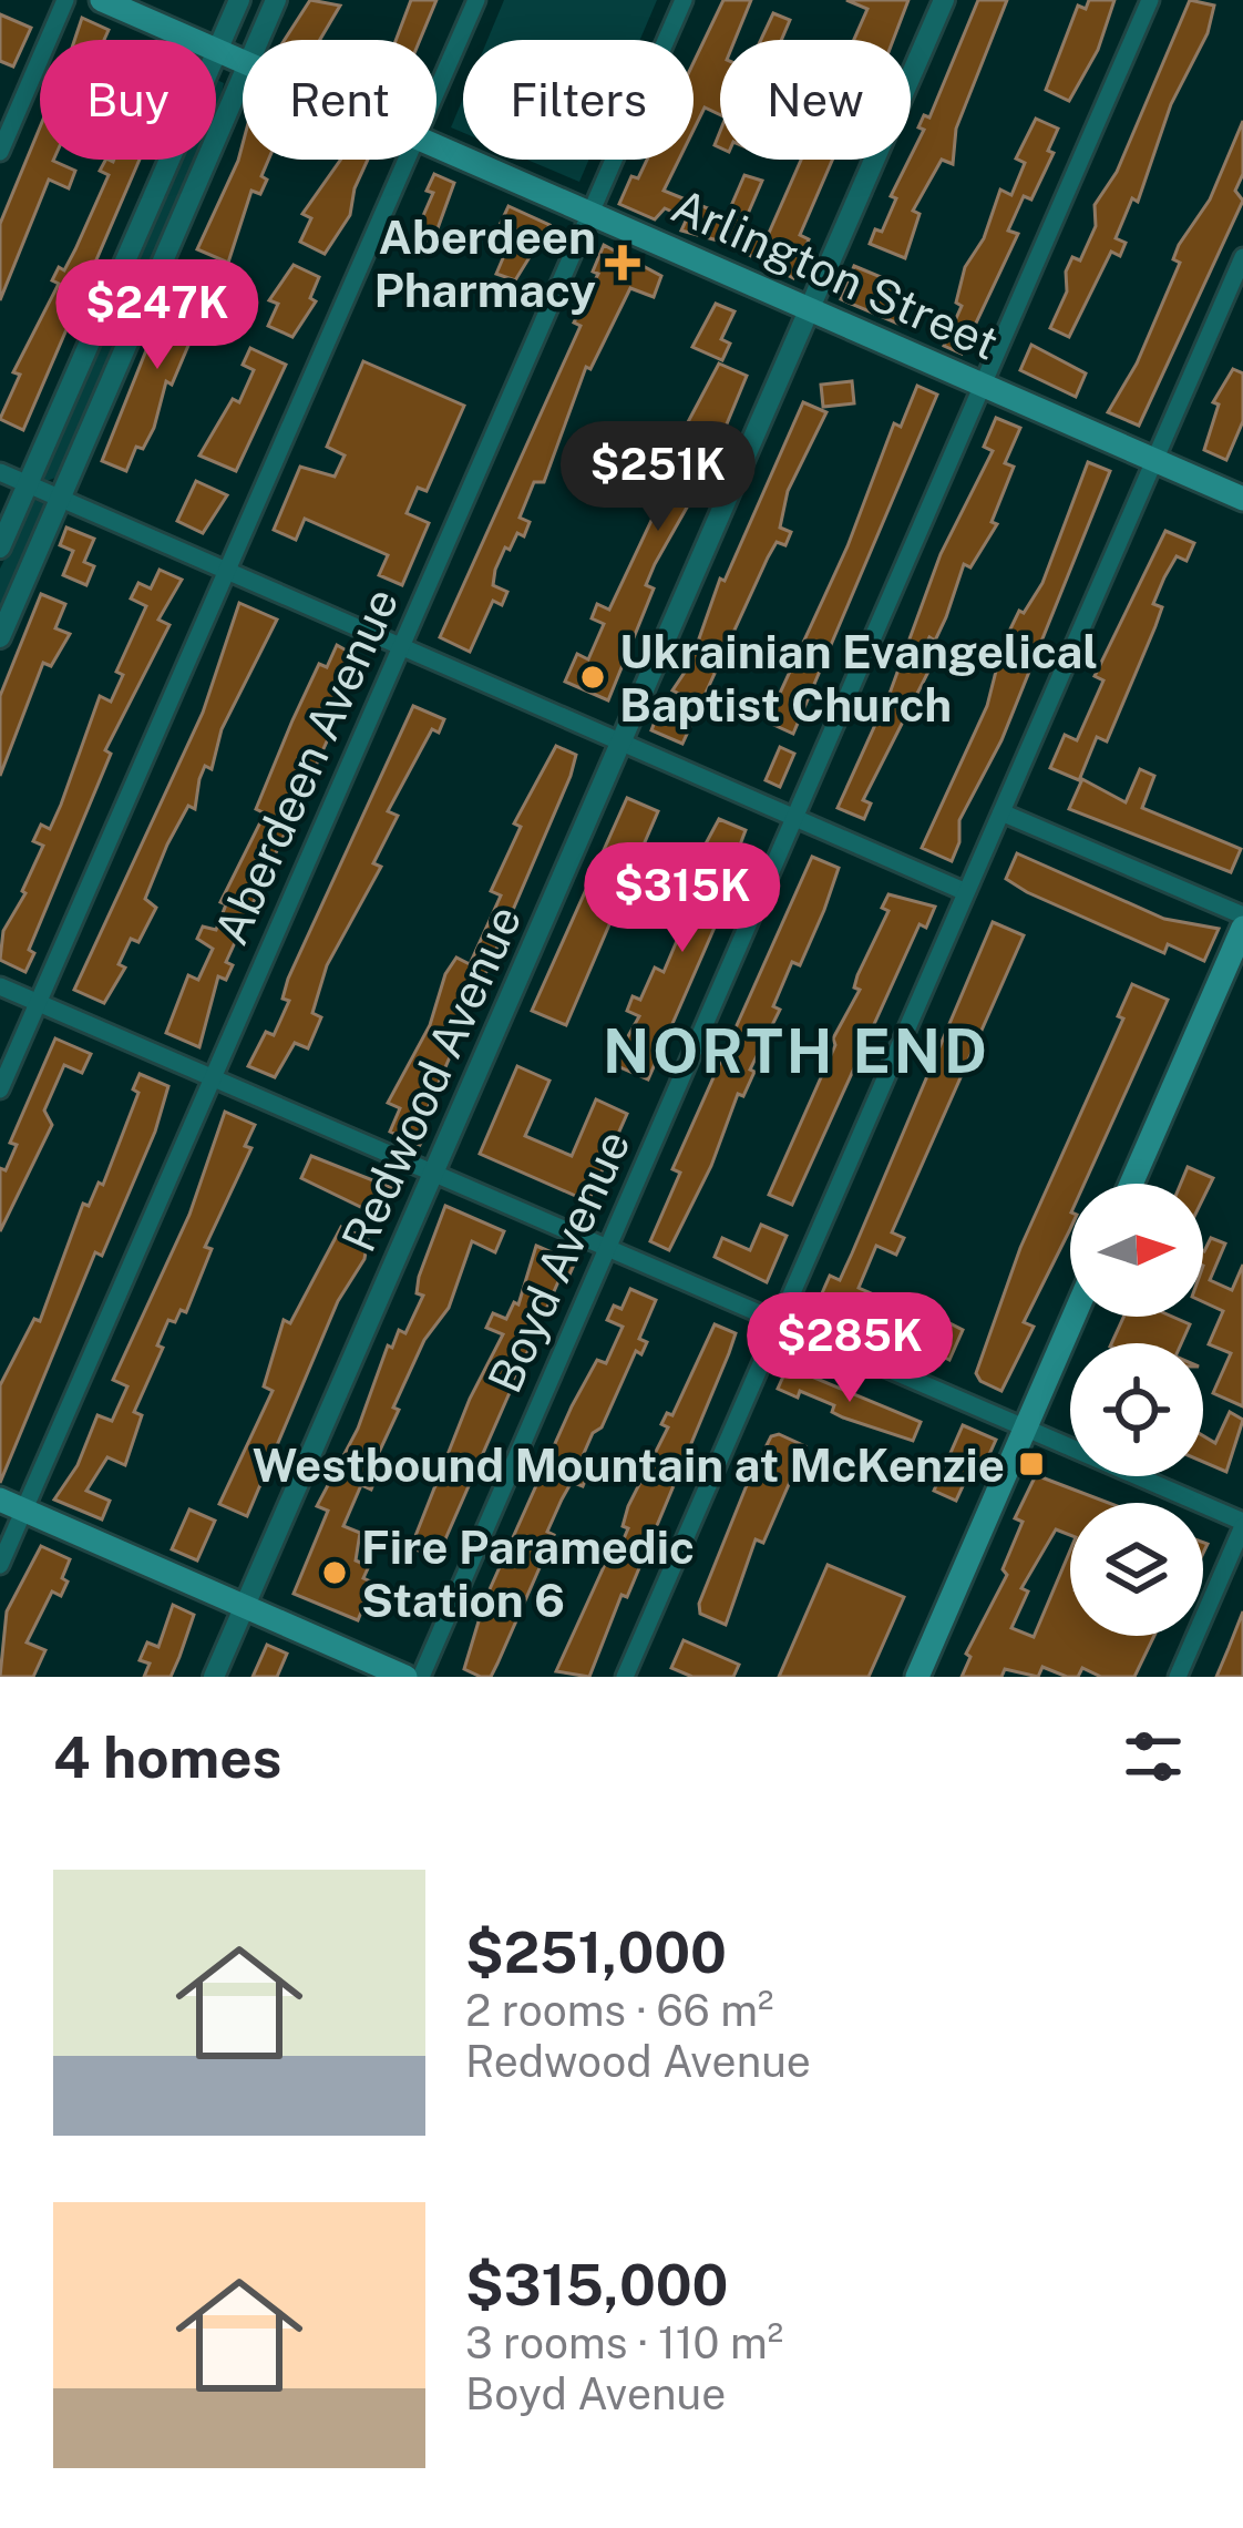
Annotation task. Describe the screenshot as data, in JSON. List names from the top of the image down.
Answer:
{
  "streets": {
    "main road": ["Arlington Street"],
    "street": ["Aberdeen Avenue", "Redwood Avenue", "Boyd Avenue"]
  },
  "crossings": [
    ["Arlington Street", "Aberdeen Avenue"],
    ["Arlington Street", "Redwood Avenue"],
    ["Arlington Street", "Boyd Avenue"]
  ],
  "districts": ["NORTH END"],
  "places": {
    "health": ["Aberdeen Pharmacy"],
    "other": ["Ukrainian Evangelical Baptist Church", "Fire Paramedic Station 6"],
    "transit": ["Westbound Mountain at McKenzie"]
  },
  "north": "right",
  "page": {
    "chip": [
      "Buy",
      "Rent",
      "Filters",
      "New"
    ],
    "price": [
      "$247K",
      "$251K",
      "$315K",
      "$285K"
    ],
    "heading": "4 homes",
    "list": [
      {
        "name": "$251,000",
        "note": "2 rooms · 66 m² · Redwood Avenue"
      },
      {
        "name": "$315,000",
        "note": "3 rooms · 110 m² · Boyd Avenue"
      }
    ]
  }
}
